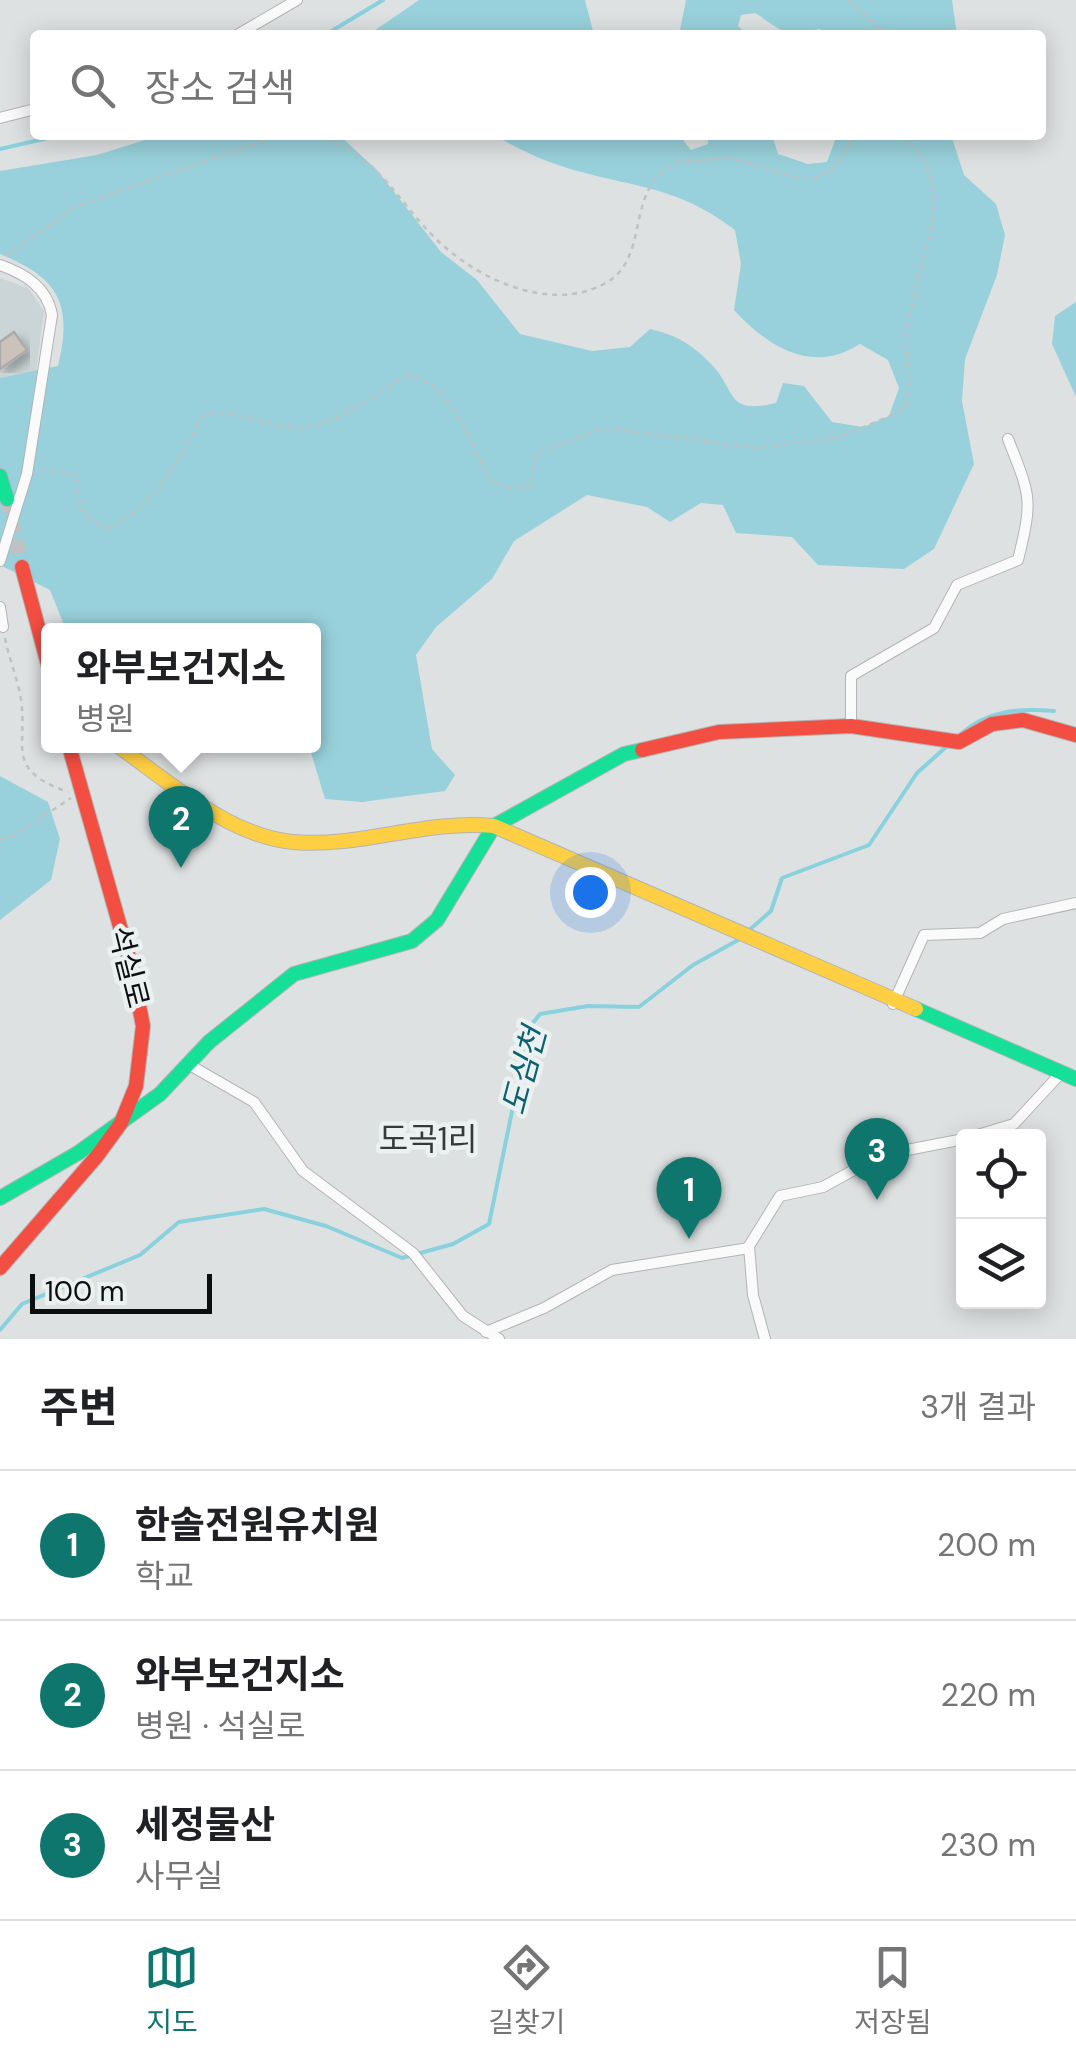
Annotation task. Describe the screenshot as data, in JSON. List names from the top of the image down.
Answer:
{
  "streets": {
    "street": ["석실로"]
  },
  "districts": ["도곡1리"],
  "water": ["도심천"],
  "scale_bar": "100 m",
  "page": {
    "search": "장소 검색",
    "popup": ["와부보건지소", "병원"],
    "pins": ["2", "3", "1"],
    "scale": "100 m",
    "heading": ["주변", "3개 결과"],
    "list": [
      {
        "mark": "1",
        "name": "한솔전원유치원",
        "note": "학교",
        "value": "200 m"
      },
      {
        "mark": "2",
        "name": "와부보건지소",
        "note": "병원 · 석실로",
        "value": "220 m"
      },
      {
        "mark": "3",
        "name": "세정물산",
        "note": "사무실",
        "value": "230 m"
      }
    ],
    "nav": ["지도", "길찾기", "저장됨"]
  }
}
